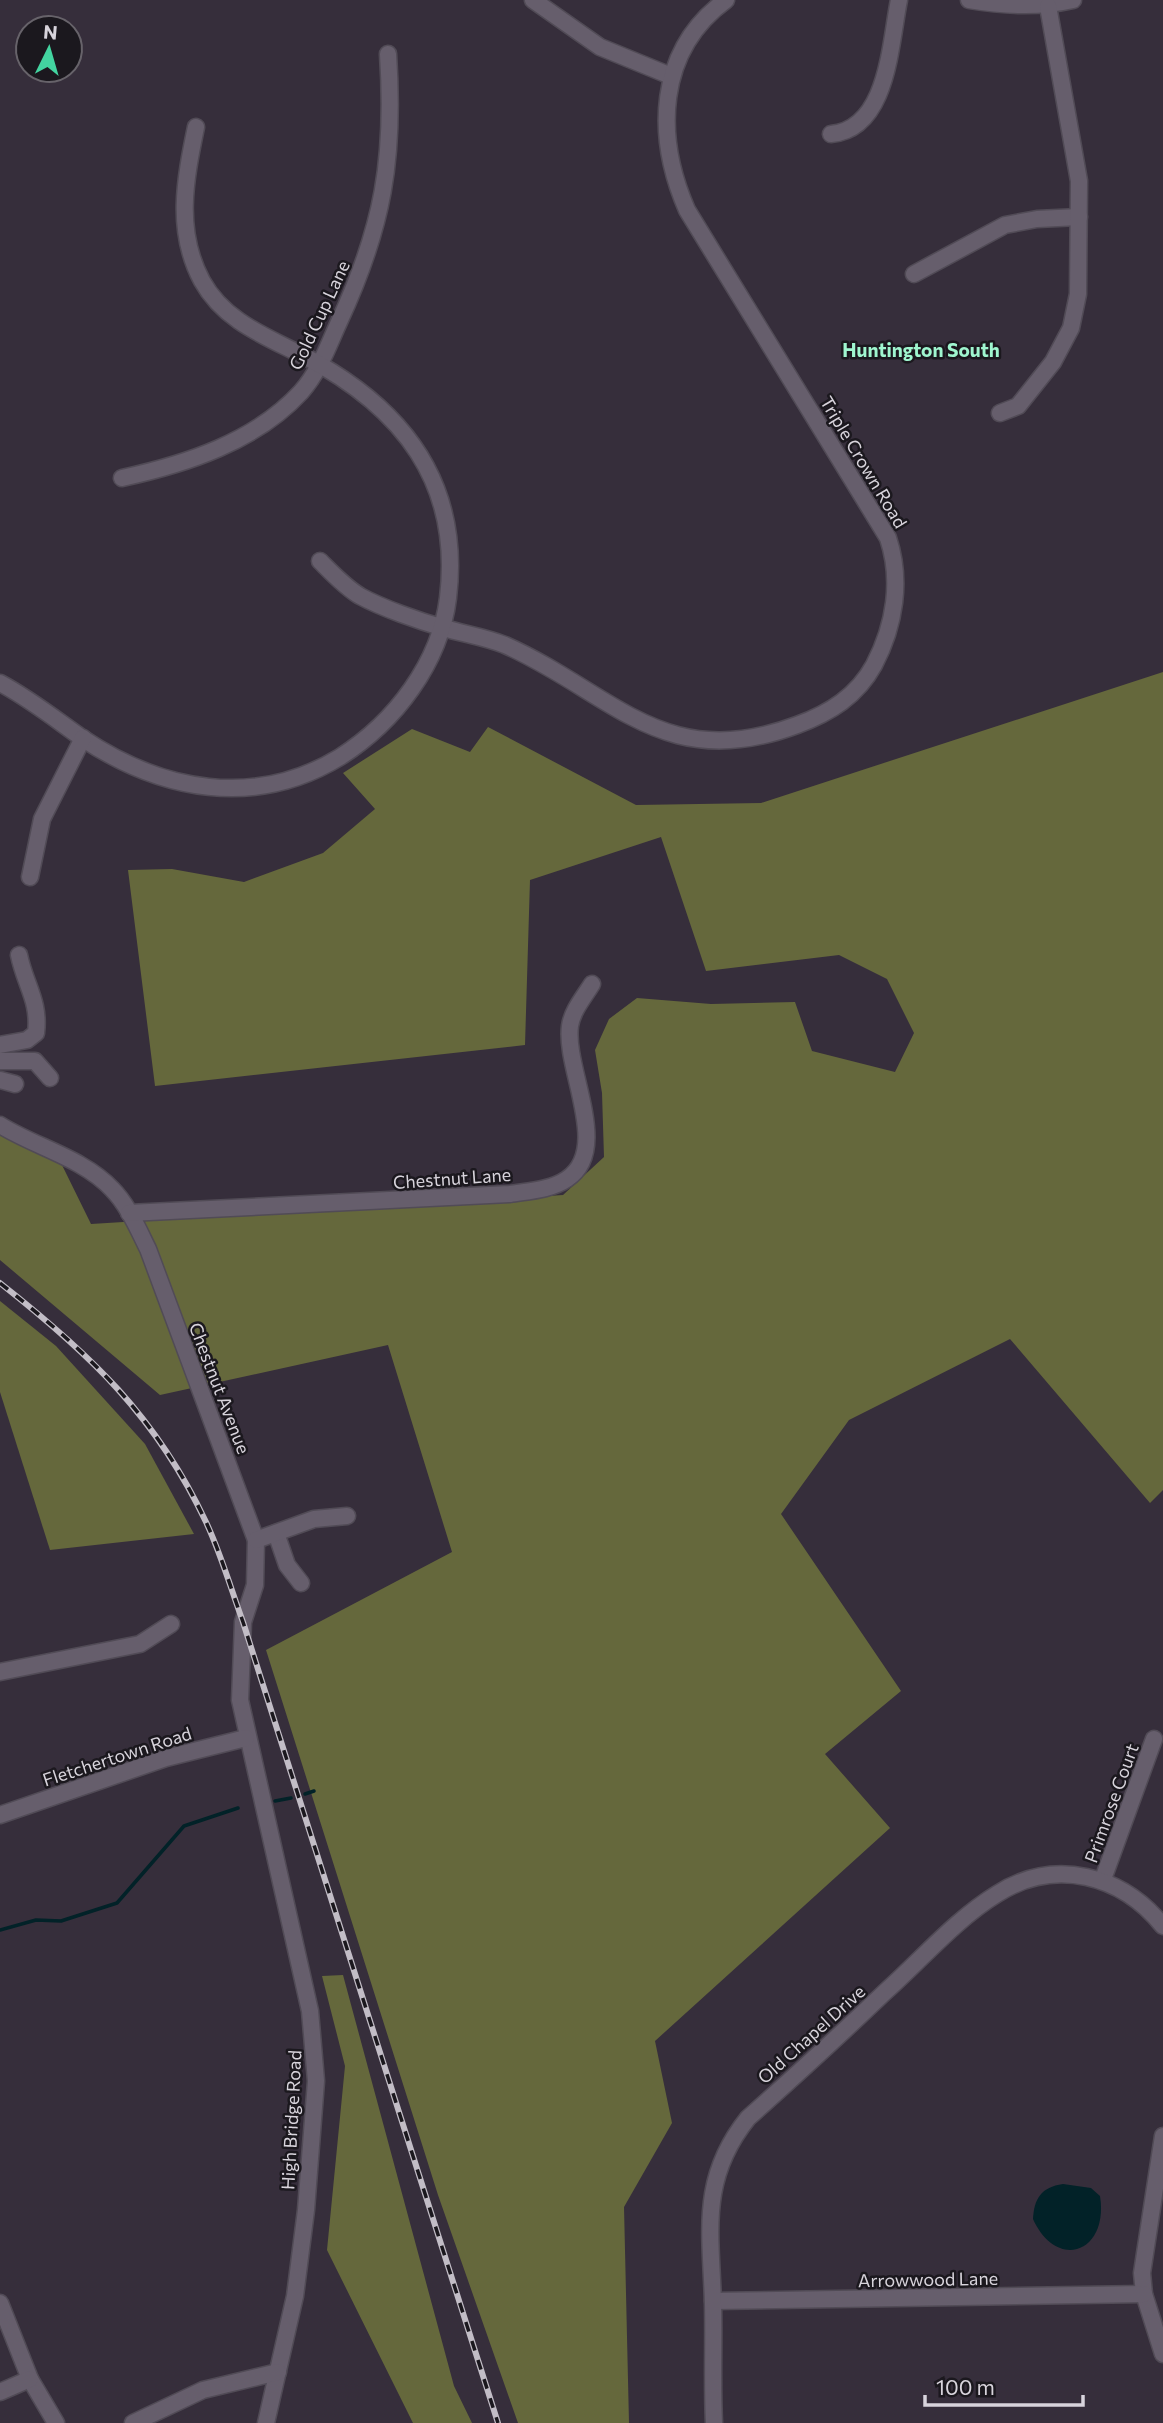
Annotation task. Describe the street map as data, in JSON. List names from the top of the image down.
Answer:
{
  "streets": {
    "street": [
      "Gold Cup Lane",
      "Triple Crown Road",
      "Chestnut Lane",
      "Chestnut Avenue",
      "Fletchertown Road",
      "Primrose Court",
      "Old Chapel Drive",
      "High Bridge Road",
      "Arrowwood Lane"
    ]
  },
  "crossings": [
    ["Chestnut Lane", "Chestnut Avenue"],
    ["Chestnut Avenue", "Fletchertown Road"],
    ["Chestnut Avenue", "High Bridge Road"],
    ["Fletchertown Road", "High Bridge Road"],
    ["Primrose Court", "Old Chapel Drive"],
    ["Old Chapel Drive", "Arrowwood Lane"]
  ],
  "districts": ["Huntington South"],
  "scale_bar": "100 m",
  "north": "top"
}
